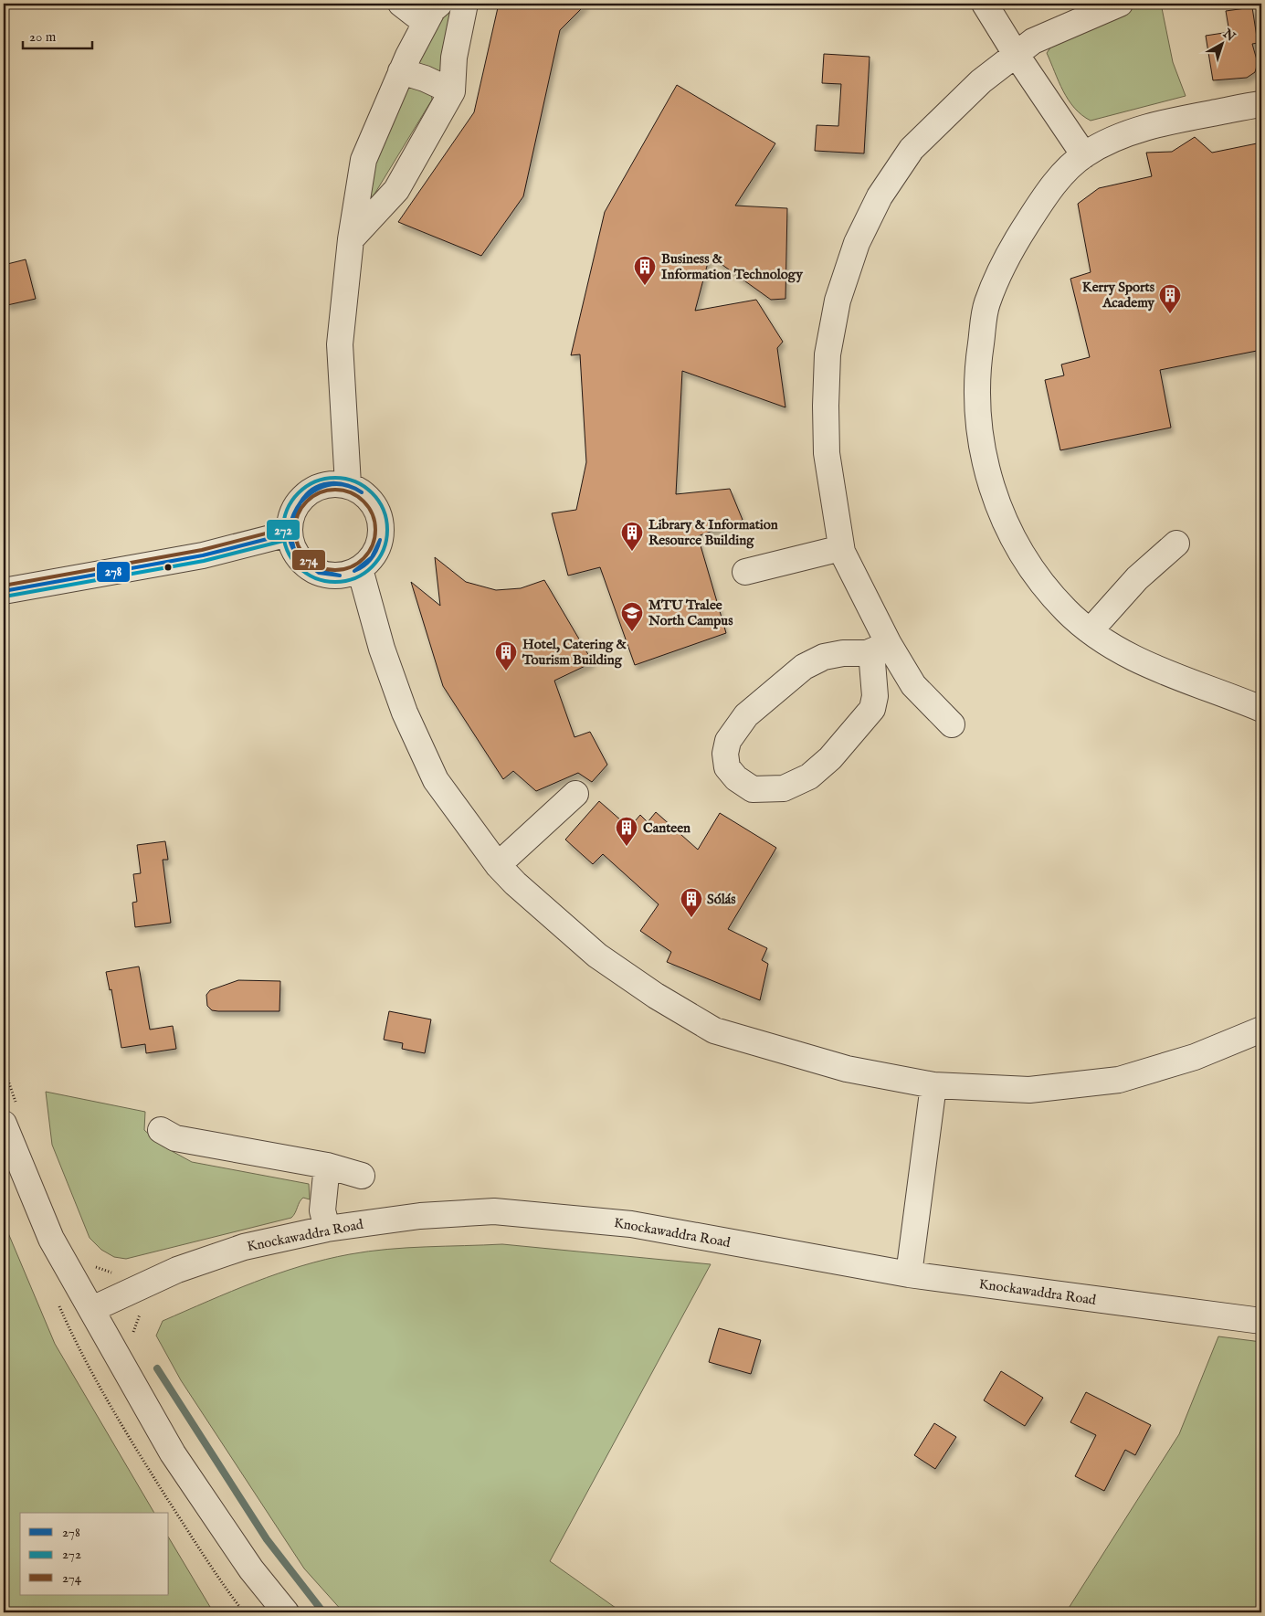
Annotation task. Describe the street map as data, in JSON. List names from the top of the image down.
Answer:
{
  "streets": {
    "street": ["Knockawaddra Road"]
  },
  "places": {
    "building": [
      "Business & Information Technology",
      "Kerry Sports Academy",
      "Library & Information Resource Building",
      "Hotel, Catering & Tourism Building",
      "Canteen",
      "Sólás"
    ],
    "school or university": ["MTU Tralee North Campus"]
  },
  "lines": ["transit line 272", "transit line 278", "transit line 274"],
  "legend": ["278", "272", "274"],
  "scale_bar": "20 m",
  "north": "top right"
}
